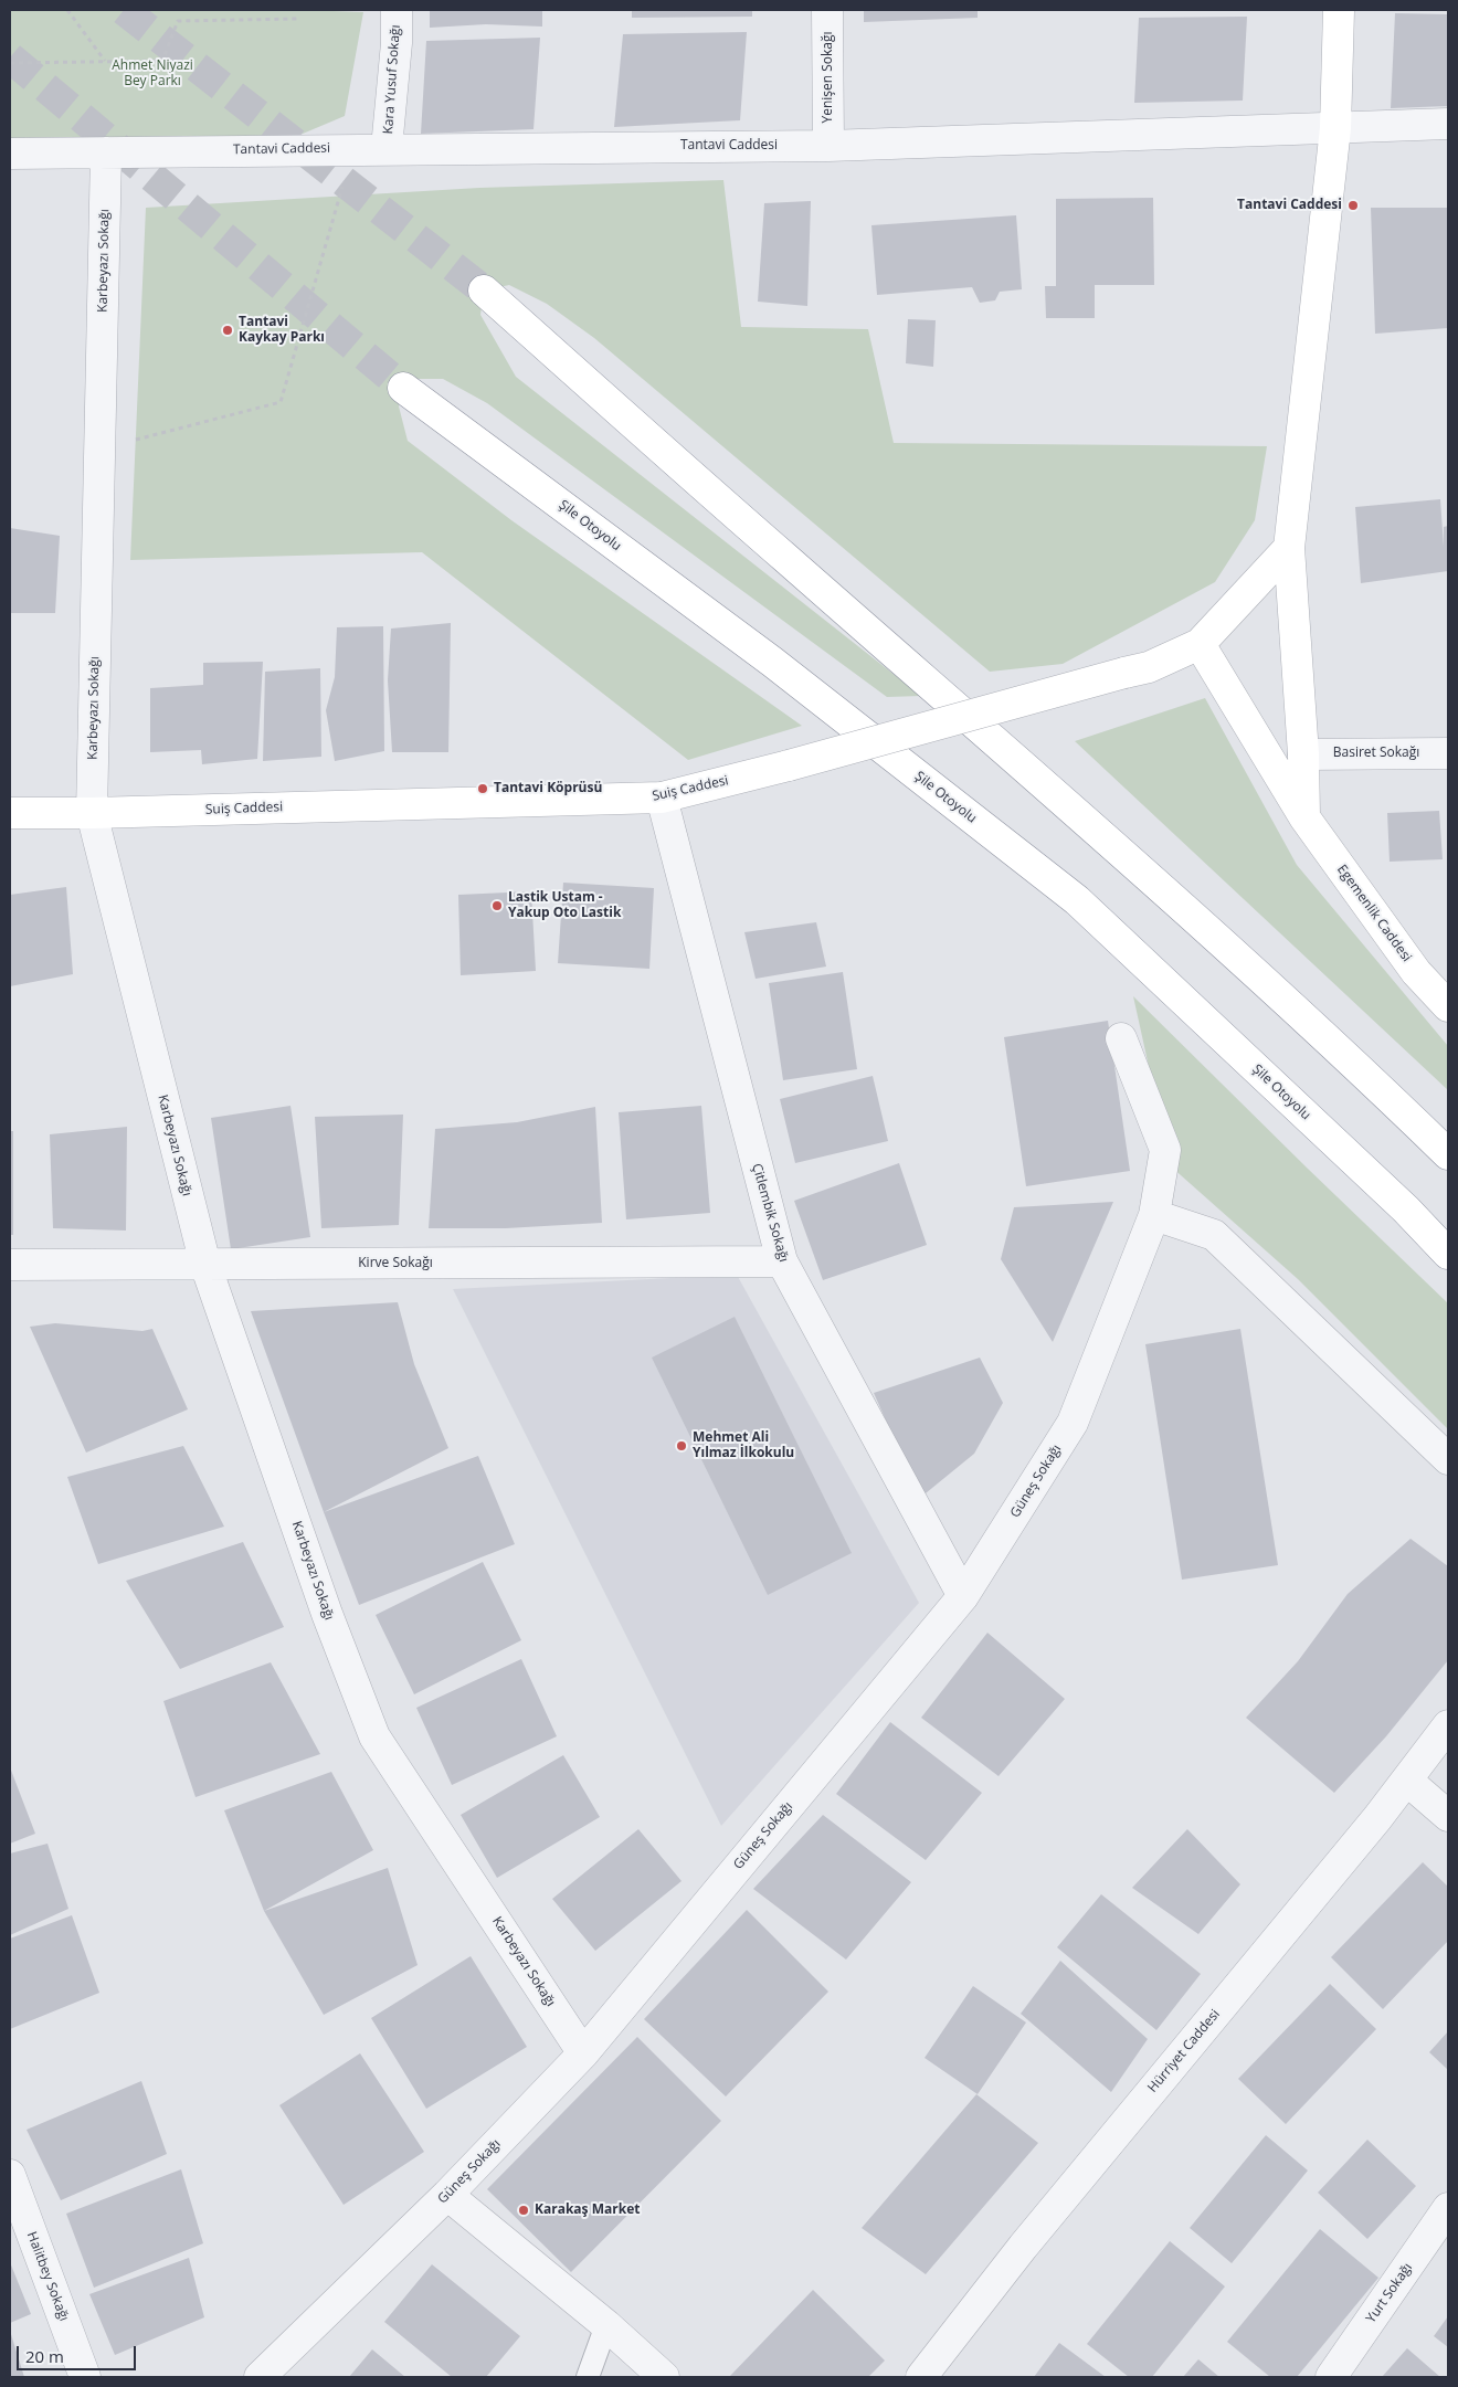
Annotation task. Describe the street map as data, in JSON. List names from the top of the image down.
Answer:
{
  "streets": {
    "main road": ["Şile Otoyolu", "Suiş Caddesi", "Egemenlik Caddesi"],
    "street": [
      "Yenişen Sokağı",
      "Kara Yusuf Sokağı",
      "Tantavi Caddesi",
      "Karbeyazı Sokağı",
      "Basiret Sokağı",
      "Çitlembik Sokağı",
      "Kirve Sokağı",
      "Güneş Sokağı",
      "Hürriyet Caddesi",
      "Halitbey Sokağı",
      "Yurt Sokağı"
    ]
  },
  "crossings": [
    ["Yenişen Sokağı", "Tantavi Caddesi"],
    ["Kara Yusuf Sokağı", "Tantavi Caddesi"],
    ["Tantavi Caddesi", "Karbeyazı Sokağı"],
    ["Karbeyazı Sokağı", "Suiş Caddesi"],
    ["Karbeyazı Sokağı", "Kirve Sokağı"],
    ["Karbeyazı Sokağı", "Güneş Sokağı"],
    ["Suiş Caddesi", "Egemenlik Caddesi"],
    ["Suiş Caddesi", "Çitlembik Sokağı"],
    ["Çitlembik Sokağı", "Kirve Sokağı"],
    ["Çitlembik Sokağı", "Güneş Sokağı"]
  ],
  "parks": ["Ahmet Niyazi Bey Parkı"],
  "places": [
    "Tantavi Caddesi",
    "Tantavi Kaykay Parkı",
    "Tantavi Köprüsü",
    "Lastik Ustam - Yakup Oto Lastik",
    "Mehmet Ali Yılmaz İlkokulu",
    "Karakaş Market"
  ],
  "scale_bar": "20 m"
}
